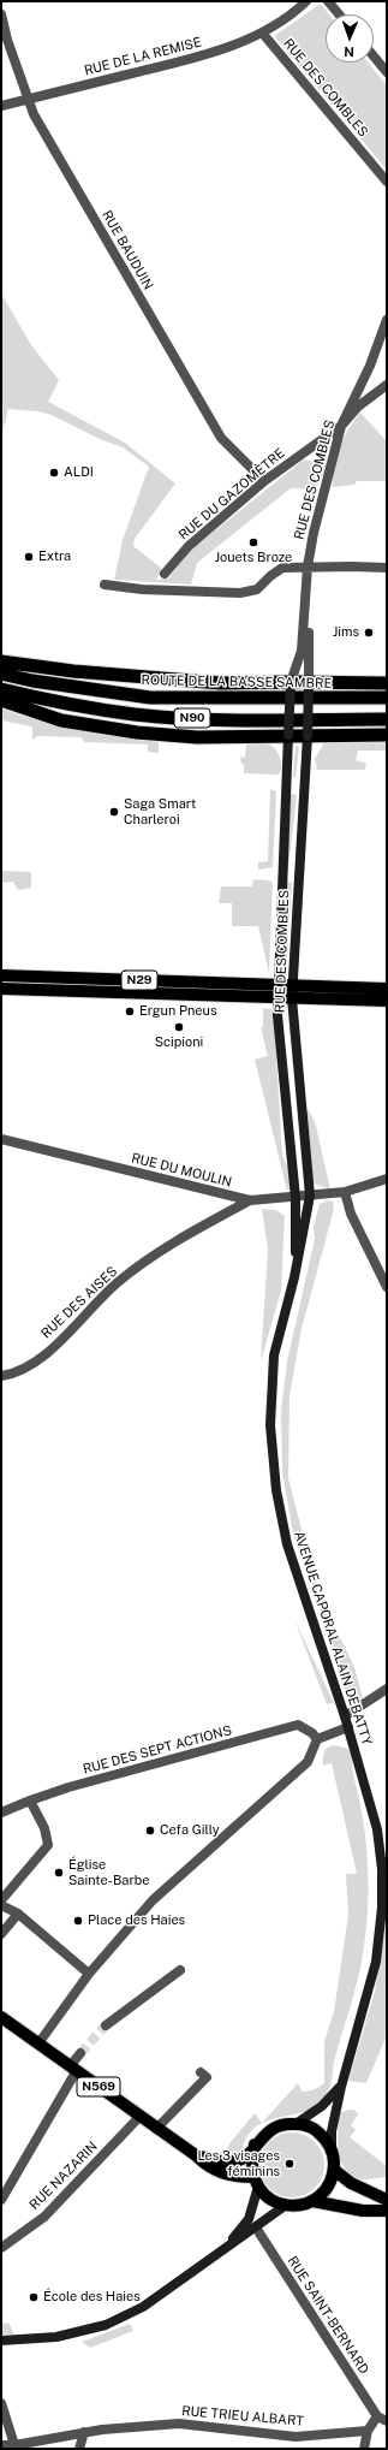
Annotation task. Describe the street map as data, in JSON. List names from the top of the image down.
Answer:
{
  "streets": {
    "highway": ["ROUTE DE LA BASSE SAMBRE", "N90"],
    "main road": [
      "RUE DES COMBLES",
      "N29",
      "AVENUE CAPORAL ALAIN DEBATTY",
      "N569"
    ],
    "street": [
      "RUE DE LA REMISE",
      "RUE BAUDUIN",
      "RUE DU GAZOMÈTRE",
      "RUE DU MOULIN",
      "RUE DES AISES",
      "RUE DES SEPT ACTIONS",
      "RUE NAZARIN",
      "RUE SAINT-BERNARD",
      "RUE TRIEU ALBART"
    ]
  },
  "crossings": [
    ["RUE DE LA REMISE", "RUE DES COMBLES"],
    ["RUE DE LA REMISE", "RUE BAUDUIN"],
    ["RUE DES COMBLES", "RUE DU GAZOMÈTRE"],
    ["RUE DES COMBLES", "N29"],
    ["RUE DES COMBLES", "RUE DU MOULIN"],
    ["RUE DES COMBLES", "AVENUE CAPORAL ALAIN DEBATTY"],
    ["RUE BAUDUIN", "RUE DU GAZOMÈTRE"],
    ["RUE DU MOULIN", "RUE DES AISES"],
    ["RUE DU MOULIN", "AVENUE CAPORAL ALAIN DEBATTY"],
    ["AVENUE CAPORAL ALAIN DEBATTY", "N569"],
    ["N569", "RUE NAZARIN"]
  ],
  "places": [
    "ALDI",
    "Jouets Broze",
    "Extra",
    "Jims",
    "Saga Smart Charleroi",
    "Ergun Pneus",
    "Scipioni",
    "Cefa Gilly",
    "Église Sainte-Barbe",
    "Place des Haies",
    "Les 3 visages féminins",
    "École des Haies"
  ],
  "north": "bottom"
}
